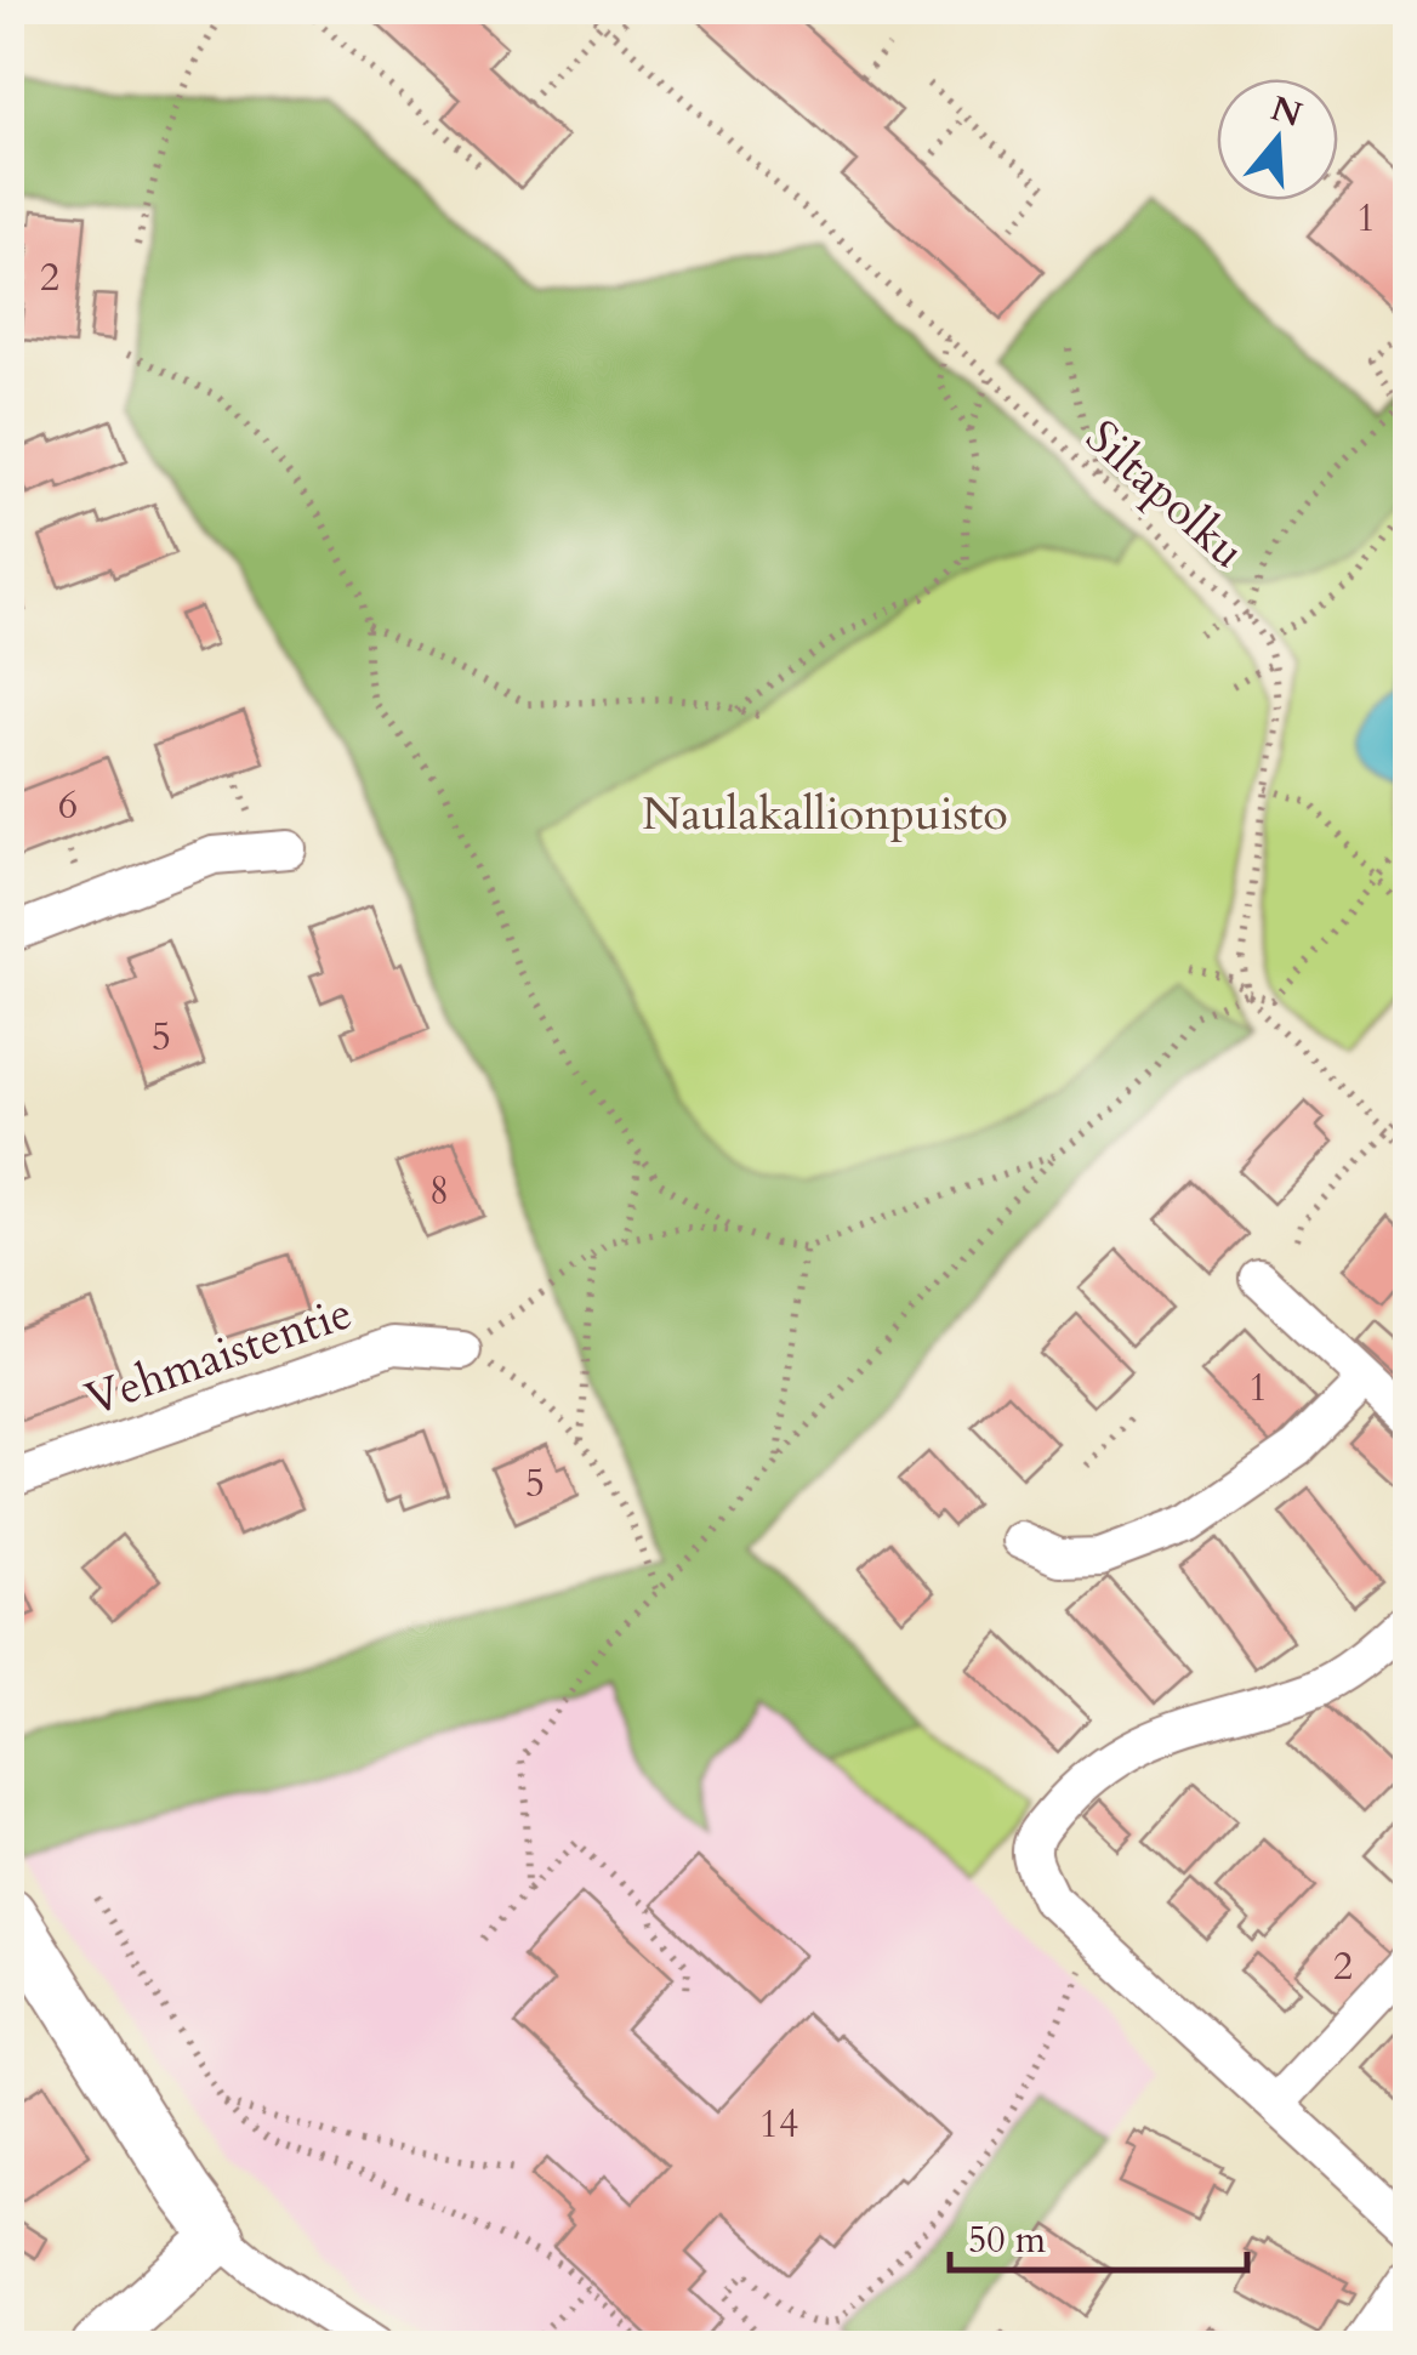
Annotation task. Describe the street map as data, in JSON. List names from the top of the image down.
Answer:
{
  "streets": {
    "street": ["Vehmaistentie"],
    "path": ["Siltapolku"]
  },
  "parks": ["Naulakallionpuisto"],
  "house_numbers": [
    "1",
    "2",
    "6",
    "5",
    "8",
    "1",
    "5",
    "2",
    "14"
  ],
  "scale_bar": "50 m",
  "north": "top"
}
